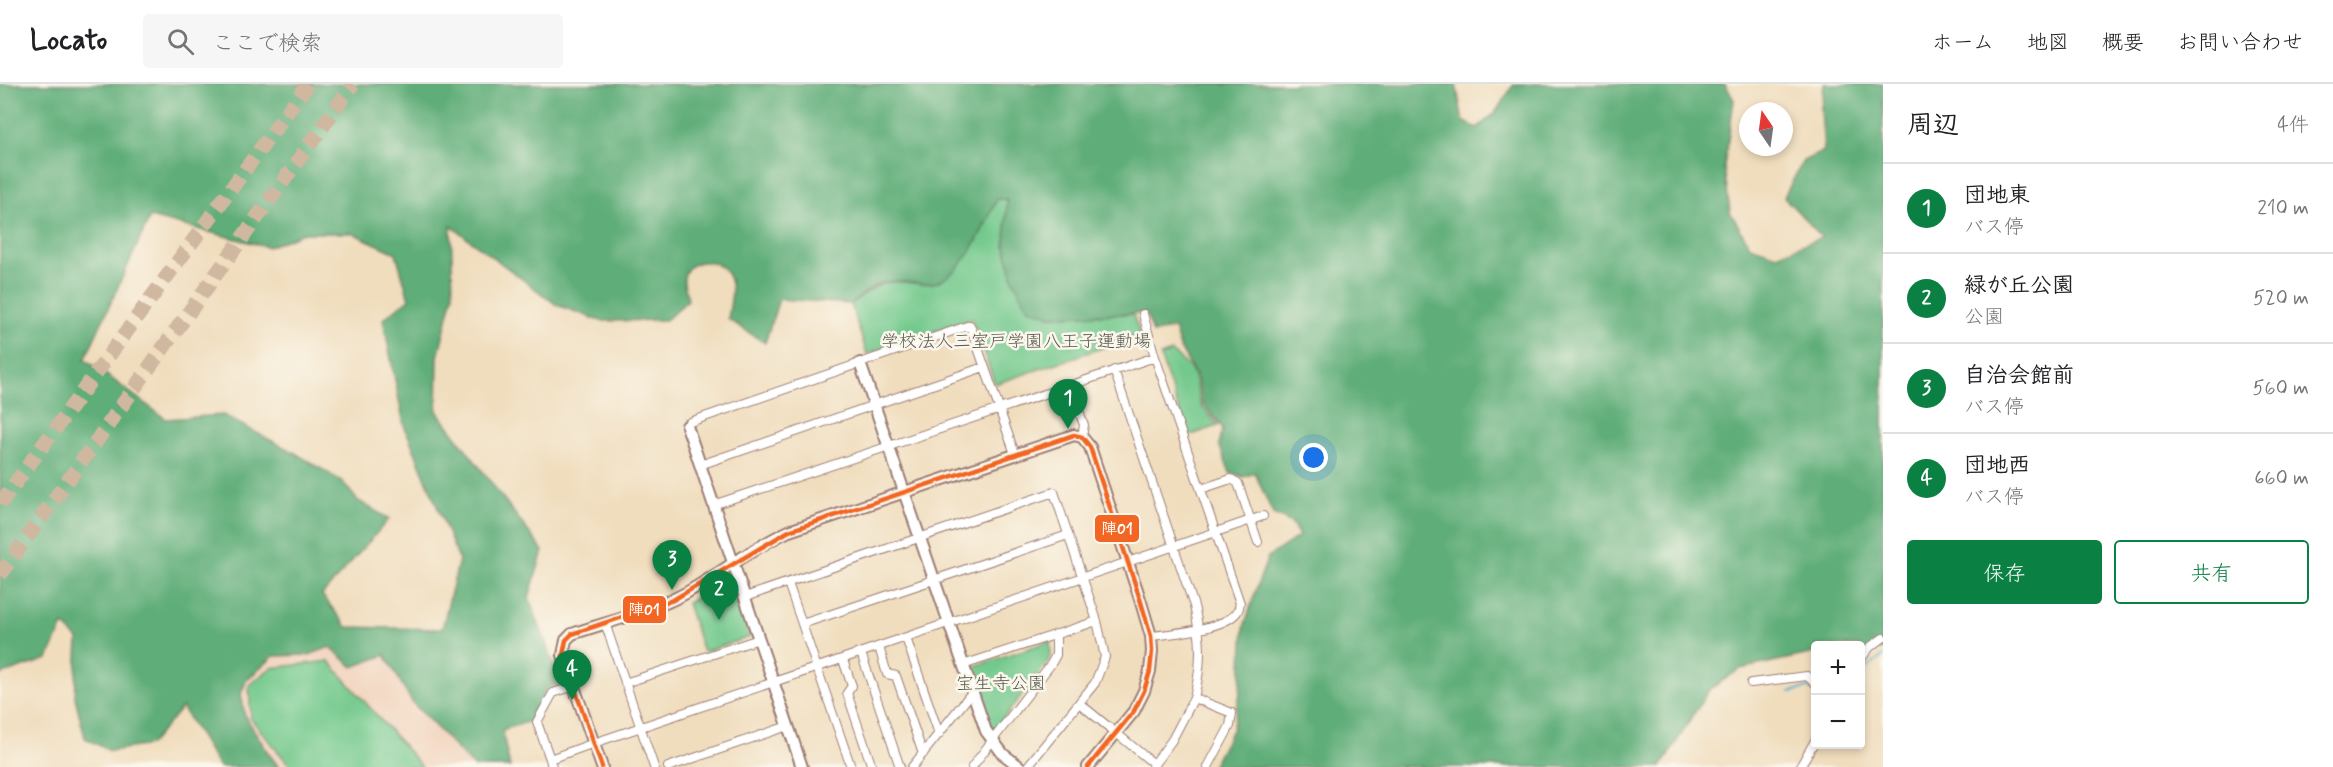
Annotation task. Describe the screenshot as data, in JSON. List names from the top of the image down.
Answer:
{
  "parks": ["学校法人三室戸学園八王子運動場", "宝生寺公園"],
  "lines": ["transit line 陣01"],
  "north": "top",
  "page": {
    "header": "Locato",
    "search": "ここで検索",
    "nav": [
      "ホーム",
      "地図",
      "概要",
      "お問い合わせ"
    ],
    "heading": ["周辺", "4件"],
    "list": [
      {
        "mark": "1",
        "name": "団地東",
        "note": "バス停",
        "value": "210 m"
      },
      {
        "mark": "2",
        "name": "緑が丘公園",
        "note": "公園",
        "value": "520 m"
      },
      {
        "mark": "3",
        "name": "自治会館前",
        "note": "バス停",
        "value": "560 m"
      },
      {
        "mark": "4",
        "name": "団地西",
        "note": "バス停",
        "value": "660 m"
      }
    ],
    "pins": [
      "1",
      "3",
      "2",
      "4"
    ],
    "buttons": ["保存", "共有"],
    "map_buttons": ["+", "−"]
  }
}
